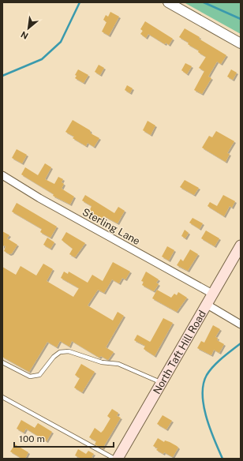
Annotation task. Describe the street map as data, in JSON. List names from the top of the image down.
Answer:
{
  "streets": {
    "main road": ["North Taft Hill Road"],
    "street": ["Sterling Lane"]
  },
  "crossings": [
    ["Sterling Lane", "North Taft Hill Road"]
  ],
  "scale_bar": "100 m",
  "north": "bottom left"
}
